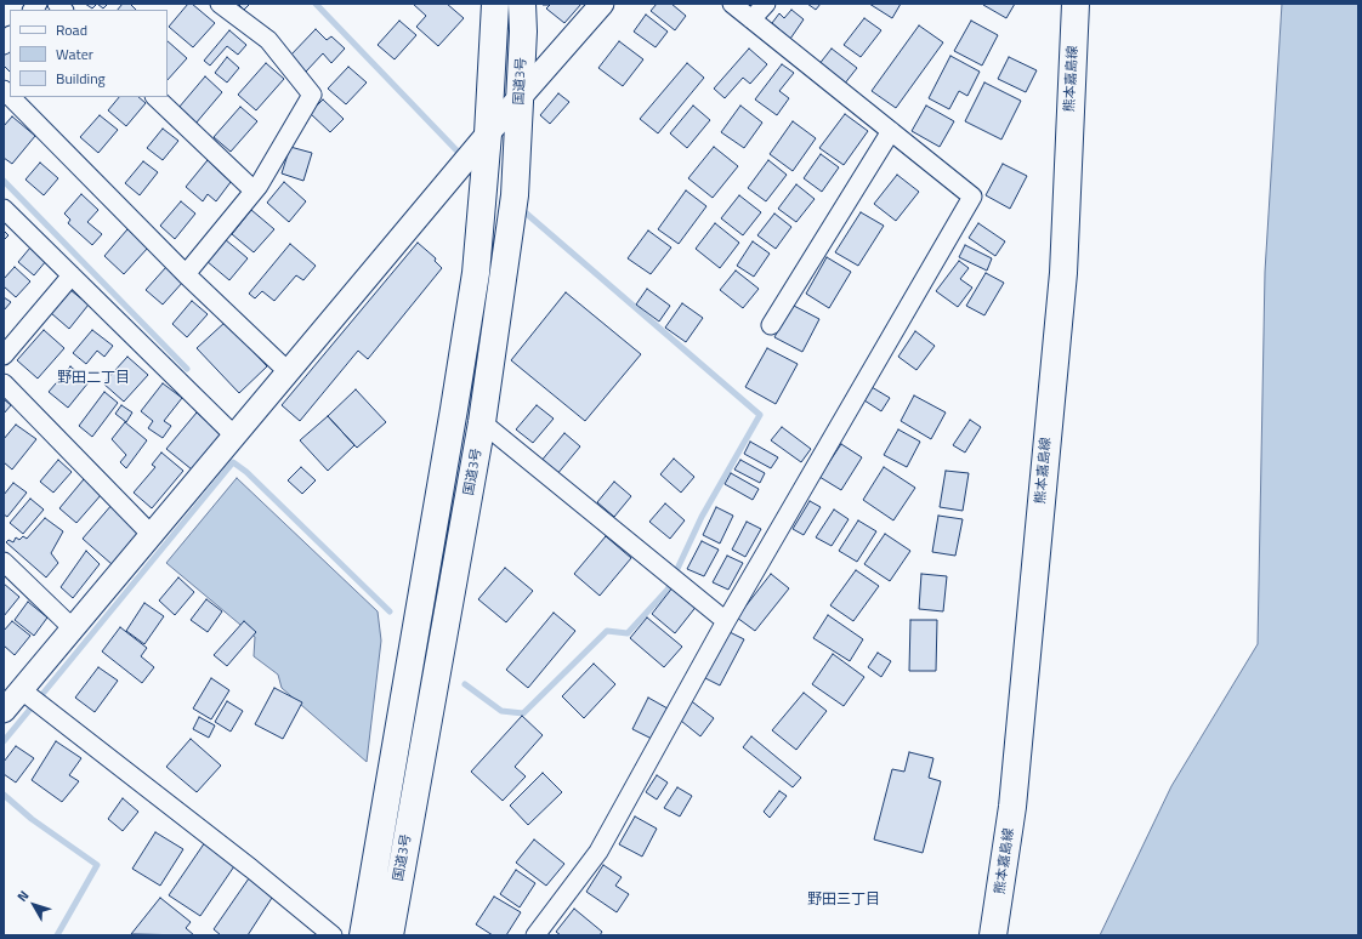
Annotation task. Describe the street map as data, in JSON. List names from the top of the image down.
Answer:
{
  "streets": {
    "main road": ["熊本嘉島線", "国道3号"]
  },
  "districts": ["野田二丁目", "野田三丁目"],
  "legend": ["Road", "Water", "Building"],
  "north": "top left"
}
